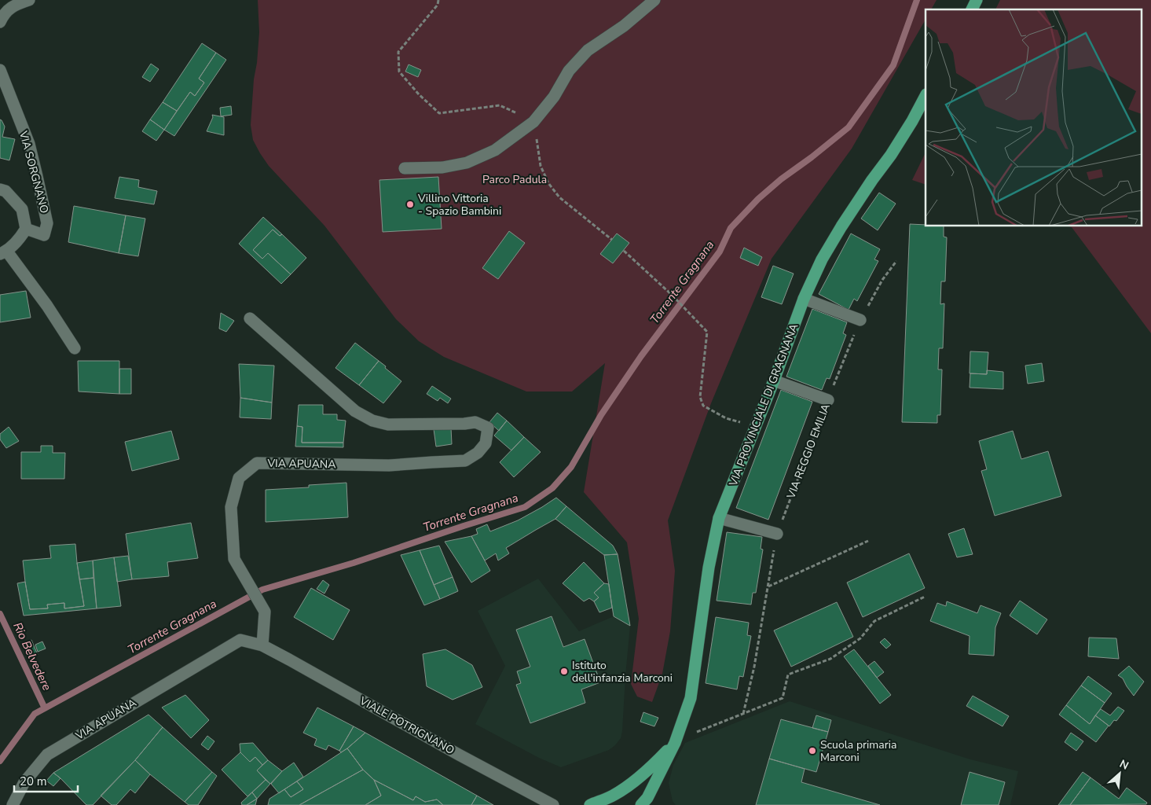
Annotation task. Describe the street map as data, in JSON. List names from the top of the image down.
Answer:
{
  "streets": {
    "main road": ["VIA PROVINCIALE DI GRAGNANA"],
    "street": ["VIA SORGNANO", "VIA APUANA", "VIALE POTRIGNANO"],
    "path": ["VIA REGGIO EMILIA"]
  },
  "crossings": [
    ["VIA APUANA", "VIALE POTRIGNANO"]
  ],
  "water": ["Torrente Gragnana", "Rio Belvedere"],
  "parks": ["Parco Padula"],
  "places": ["Villino Vittoria - Spazio Bambini", "Istituto dell'infanzia Marconi", "Scuola primaria Marconi"],
  "scale_bar": "20 m",
  "north": "top right"
}
